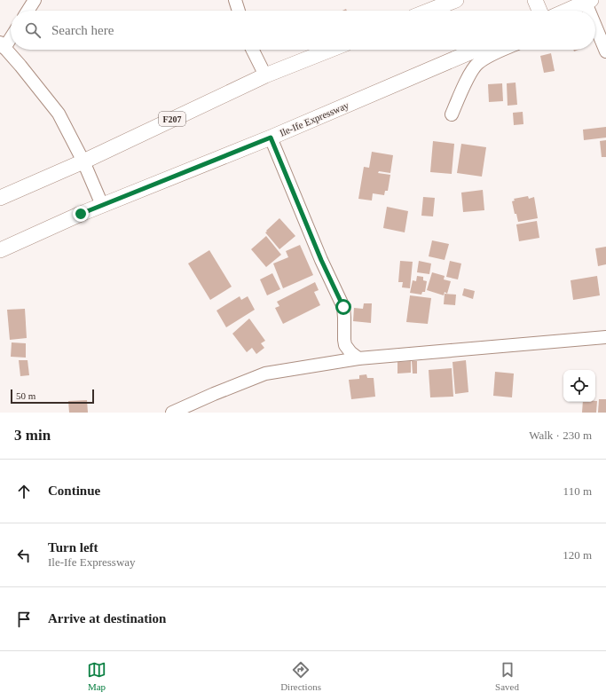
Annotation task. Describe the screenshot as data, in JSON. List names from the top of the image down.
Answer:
{
  "streets": {
    "main road": ["F207", "Ile-Ife Expressway"]
  },
  "scale_bar": "50 m",
  "page": {
    "search": "Search here",
    "scale": "50 m",
    "heading": ["3 min", "Walk · 230 m"],
    "list": [
      ["Continue", "110 m"],
      ["Turn left", "Ile-Ife Expressway", "120 m"],
      "Arrive at destination"
    ],
    "nav": ["Map", "Directions", "Saved"]
  }
}
